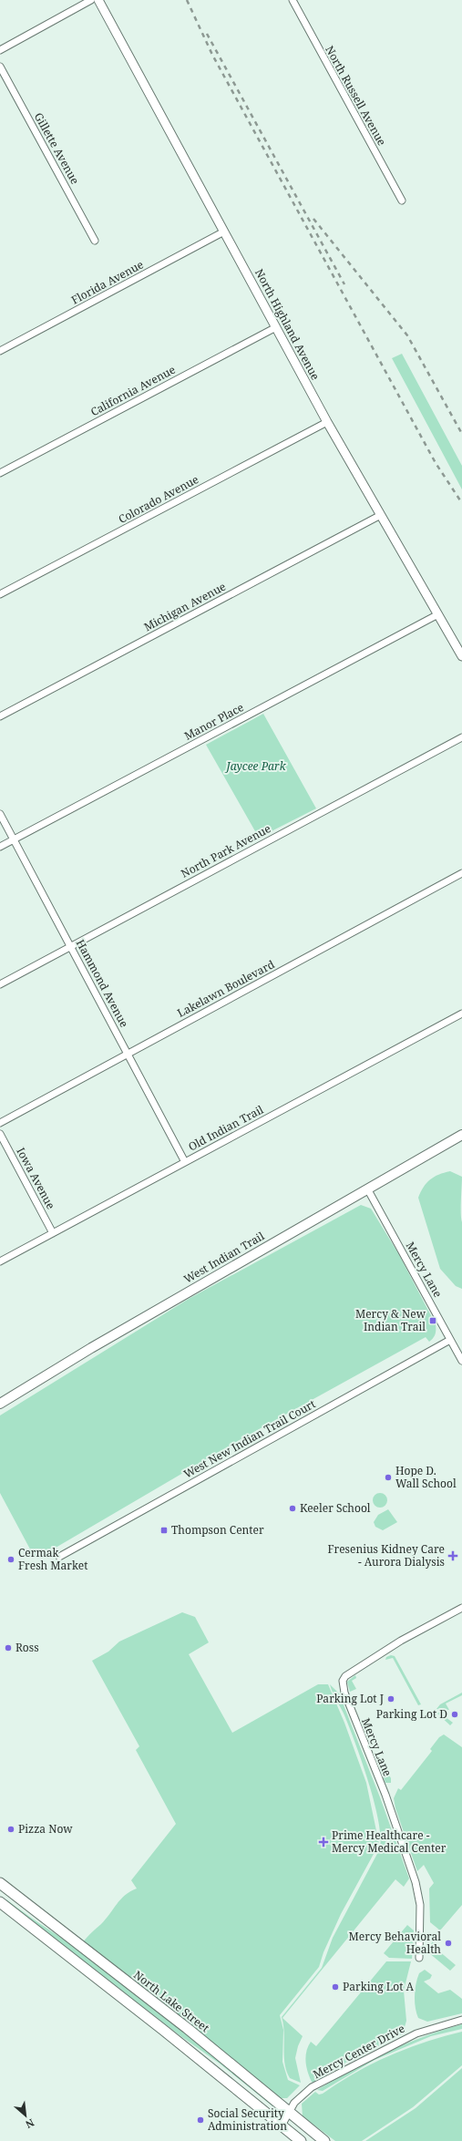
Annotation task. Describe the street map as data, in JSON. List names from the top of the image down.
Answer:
{
  "streets": {
    "main road": ["West Indian Trail", "North Lake Street"],
    "street": [
      "North Russell Avenue",
      "Gillette Avenue",
      "Florida Avenue",
      "North Highland Avenue",
      "California Avenue",
      "Colorado Avenue",
      "Michigan Avenue",
      "Manor Place",
      "North Park Avenue",
      "Hammond Avenue",
      "Lakelawn Boulevard",
      "Old Indian Trail",
      "Iowa Avenue",
      "Mercy Lane",
      "West New Indian Trail Court",
      "Mercy Center Drive"
    ]
  },
  "crossings": [
    ["Florida Avenue", "North Highland Avenue"],
    ["North Highland Avenue", "California Avenue"],
    ["North Highland Avenue", "Colorado Avenue"],
    ["North Highland Avenue", "Michigan Avenue"],
    ["North Highland Avenue", "Manor Place"],
    ["Manor Place", "Hammond Avenue"],
    ["North Park Avenue", "Hammond Avenue"],
    ["Hammond Avenue", "Lakelawn Boulevard"],
    ["Hammond Avenue", "Old Indian Trail"],
    ["Old Indian Trail", "Iowa Avenue"],
    ["West Indian Trail", "Mercy Lane"],
    ["Mercy Lane", "West New Indian Trail Court"],
    ["North Lake Street", "Mercy Center Drive"]
  ],
  "parks": ["Jaycee Park"],
  "places": {
    "transit": ["Mercy & New Indian Trail", "Thompson Center"],
    "other": [
      "Hope D. Wall School",
      "Keeler School",
      "Cermak Fresh Market",
      "Ross",
      "Parking Lot J",
      "Parking Lot D",
      "Pizza Now",
      "Mercy Behavioral Health",
      "Parking Lot A",
      "Social Security Administration"
    ],
    "health": ["Fresenius Kidney Care - Aurora Dialysis", "Prime Healthcare - Mercy Medical Center"]
  },
  "north": "bottom right"
}
